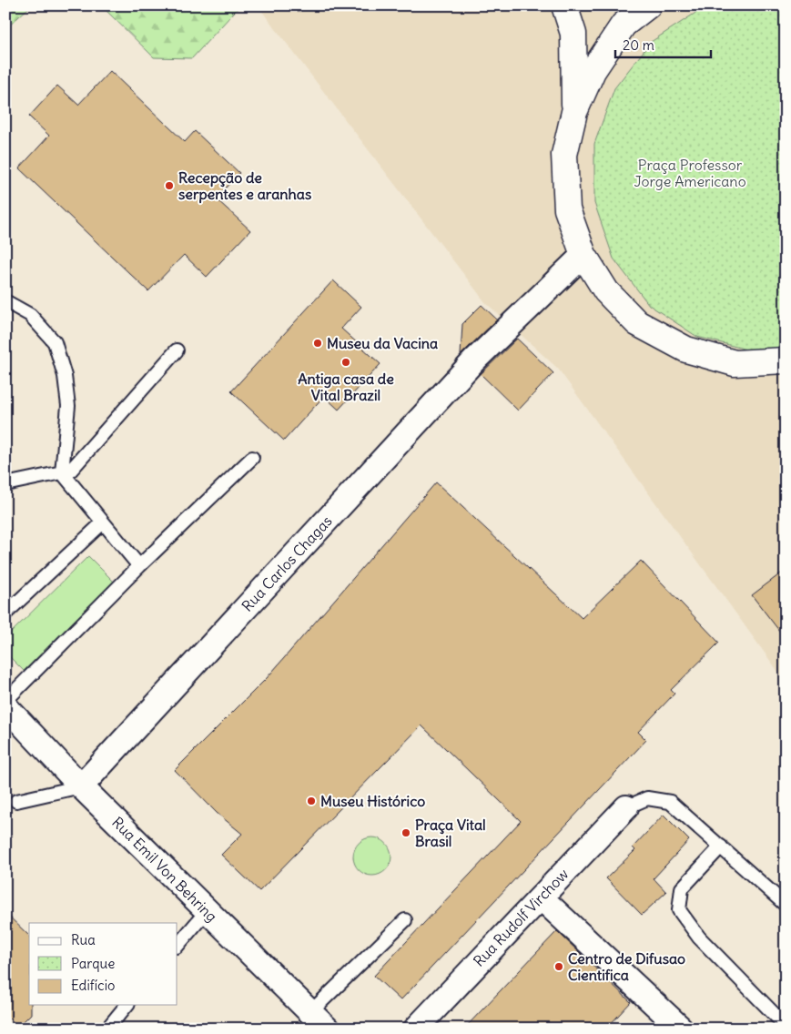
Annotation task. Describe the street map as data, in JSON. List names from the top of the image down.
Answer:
{
  "streets": {
    "street": ["Rua Carlos Chagas", "Rua Emil Von Behring", "Rua Rudolf Virchow"]
  },
  "crossings": [
    ["Rua Carlos Chagas", "Rua Emil Von Behring"]
  ],
  "parks": ["Praça Professor Jorge Americano"],
  "places": [
    "Recepção de serpentes e aranhas",
    "Museu da Vacina",
    "Antiga casa de Vital Brazil",
    "Museu Histórico",
    "Praça Vital Brasil",
    "Centro de Difusao Cientifica"
  ],
  "legend": ["Rua", "Parque", "Edifício"],
  "scale_bar": "20 m"
}
